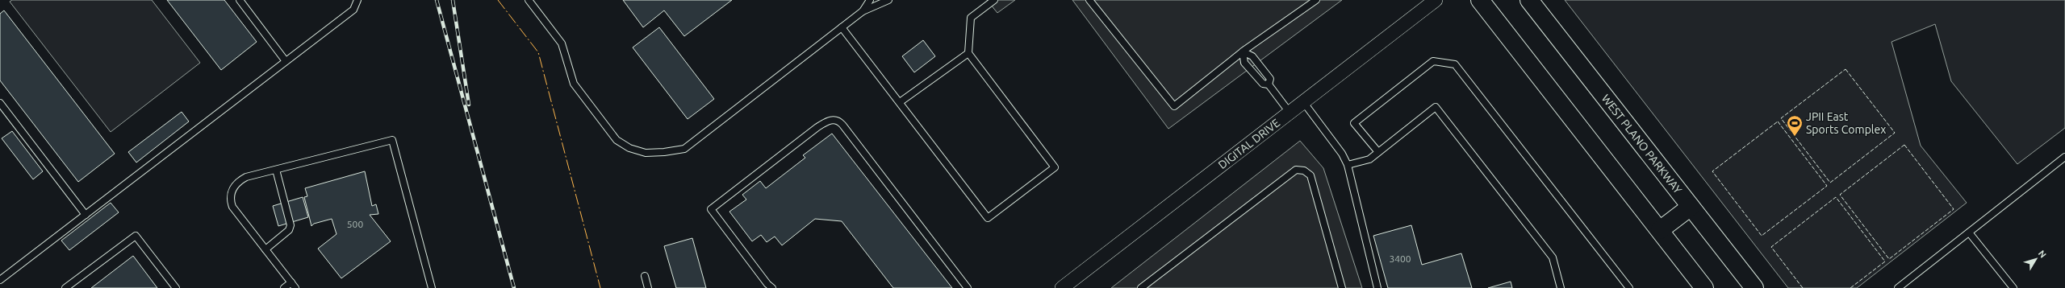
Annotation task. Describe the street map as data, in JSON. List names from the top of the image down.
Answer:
{
  "streets": {
    "main road": ["WEST PLANO PARKWAY"],
    "street": ["DIGITAL DRIVE"]
  },
  "places": {
    "sports": ["JPII East Sports Complex"]
  },
  "house_numbers": ["500", "3400"],
  "north": "top right"
}
